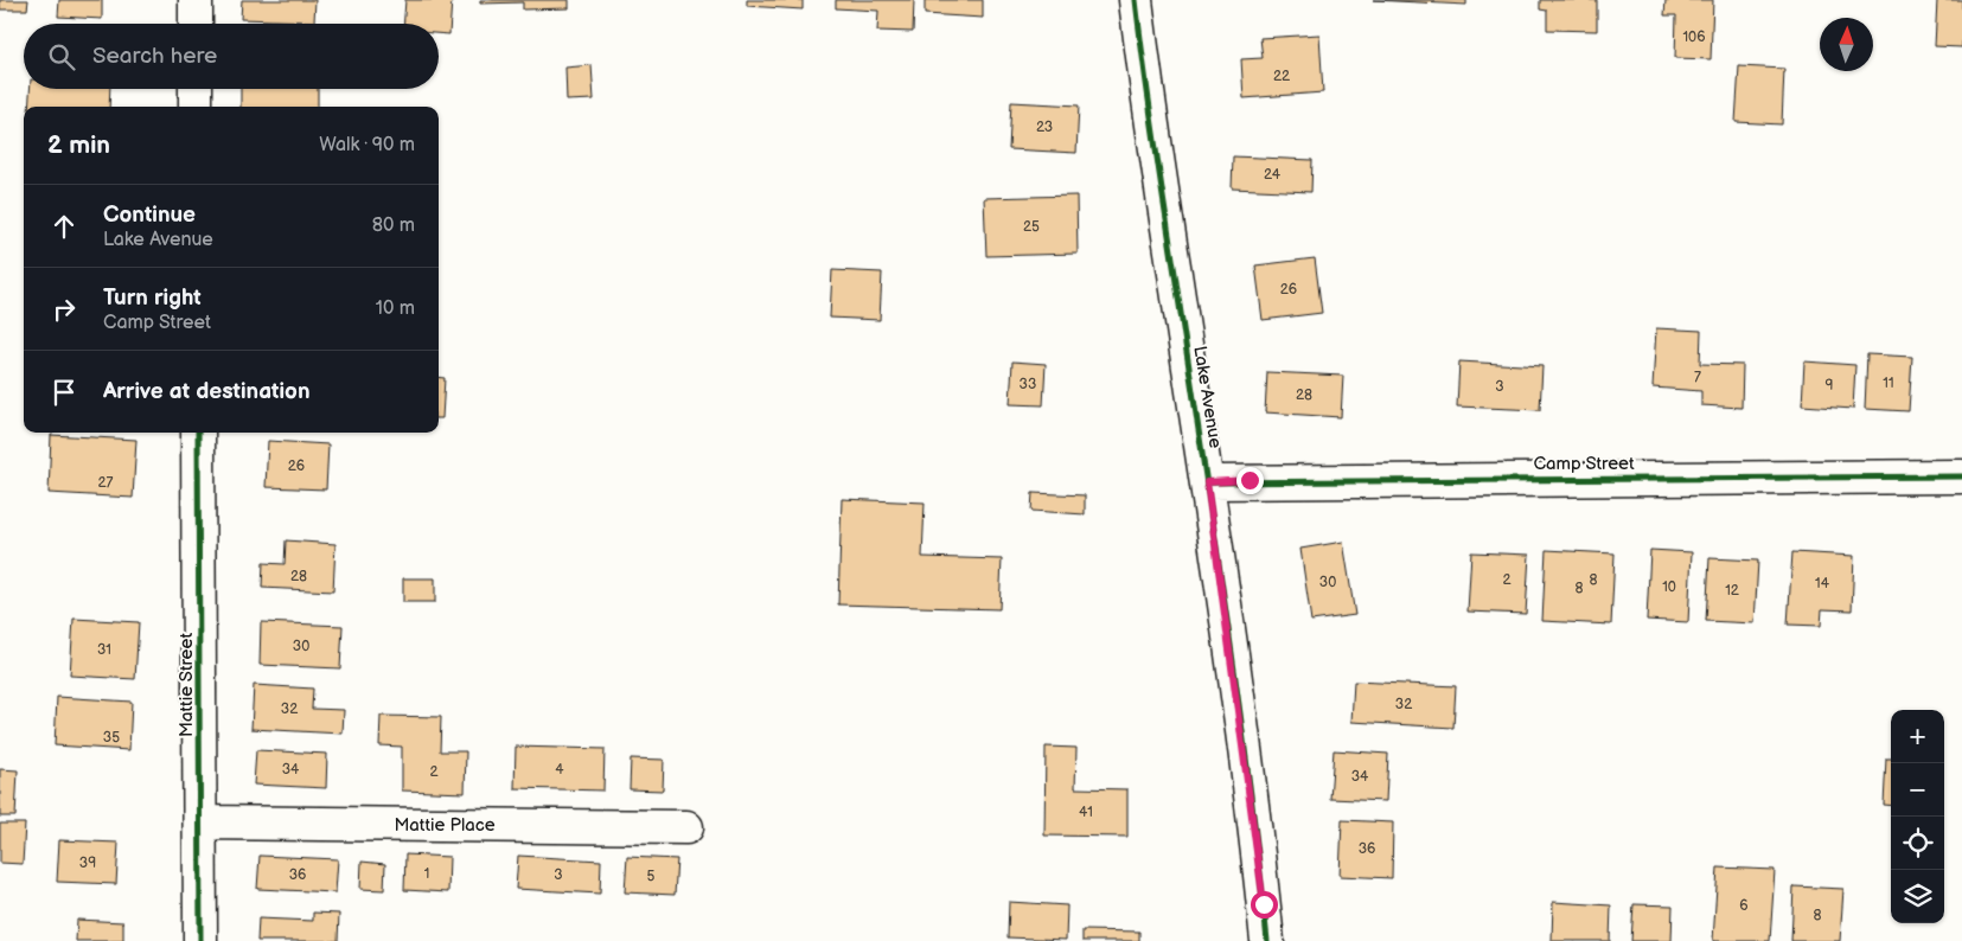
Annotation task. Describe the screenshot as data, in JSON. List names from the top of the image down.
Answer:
{
  "streets": {
    "street": [
      "Lake Avenue",
      "Camp Street",
      "Mattie Street",
      "Mattie Place"
    ]
  },
  "crossings": [
    ["Lake Avenue", "Camp Street"],
    ["Mattie Street", "Mattie Place"]
  ],
  "house_numbers": [
    "106",
    "22",
    "23",
    "24",
    "25",
    "26",
    "7",
    "11",
    "33",
    "9",
    "3",
    "28",
    "26",
    "27",
    "28",
    "2",
    "8",
    "30",
    "14",
    "10",
    "8",
    "12",
    "30",
    "31",
    "32",
    "32",
    "35",
    "34",
    "4",
    "2",
    "34",
    "41",
    "36",
    "39",
    "1",
    "36",
    "3",
    "5",
    "6",
    "8"
  ],
  "north": "top",
  "page": {
    "search": "Search here",
    "heading": ["2 min", "Walk · 90 m"],
    "list": [
      ["Continue", "Lake Avenue", "80 m"],
      ["Turn right", "Camp Street", "10 m"],
      "Arrive at destination"
    ],
    "map_buttons": ["+", "−"]
  }
}
